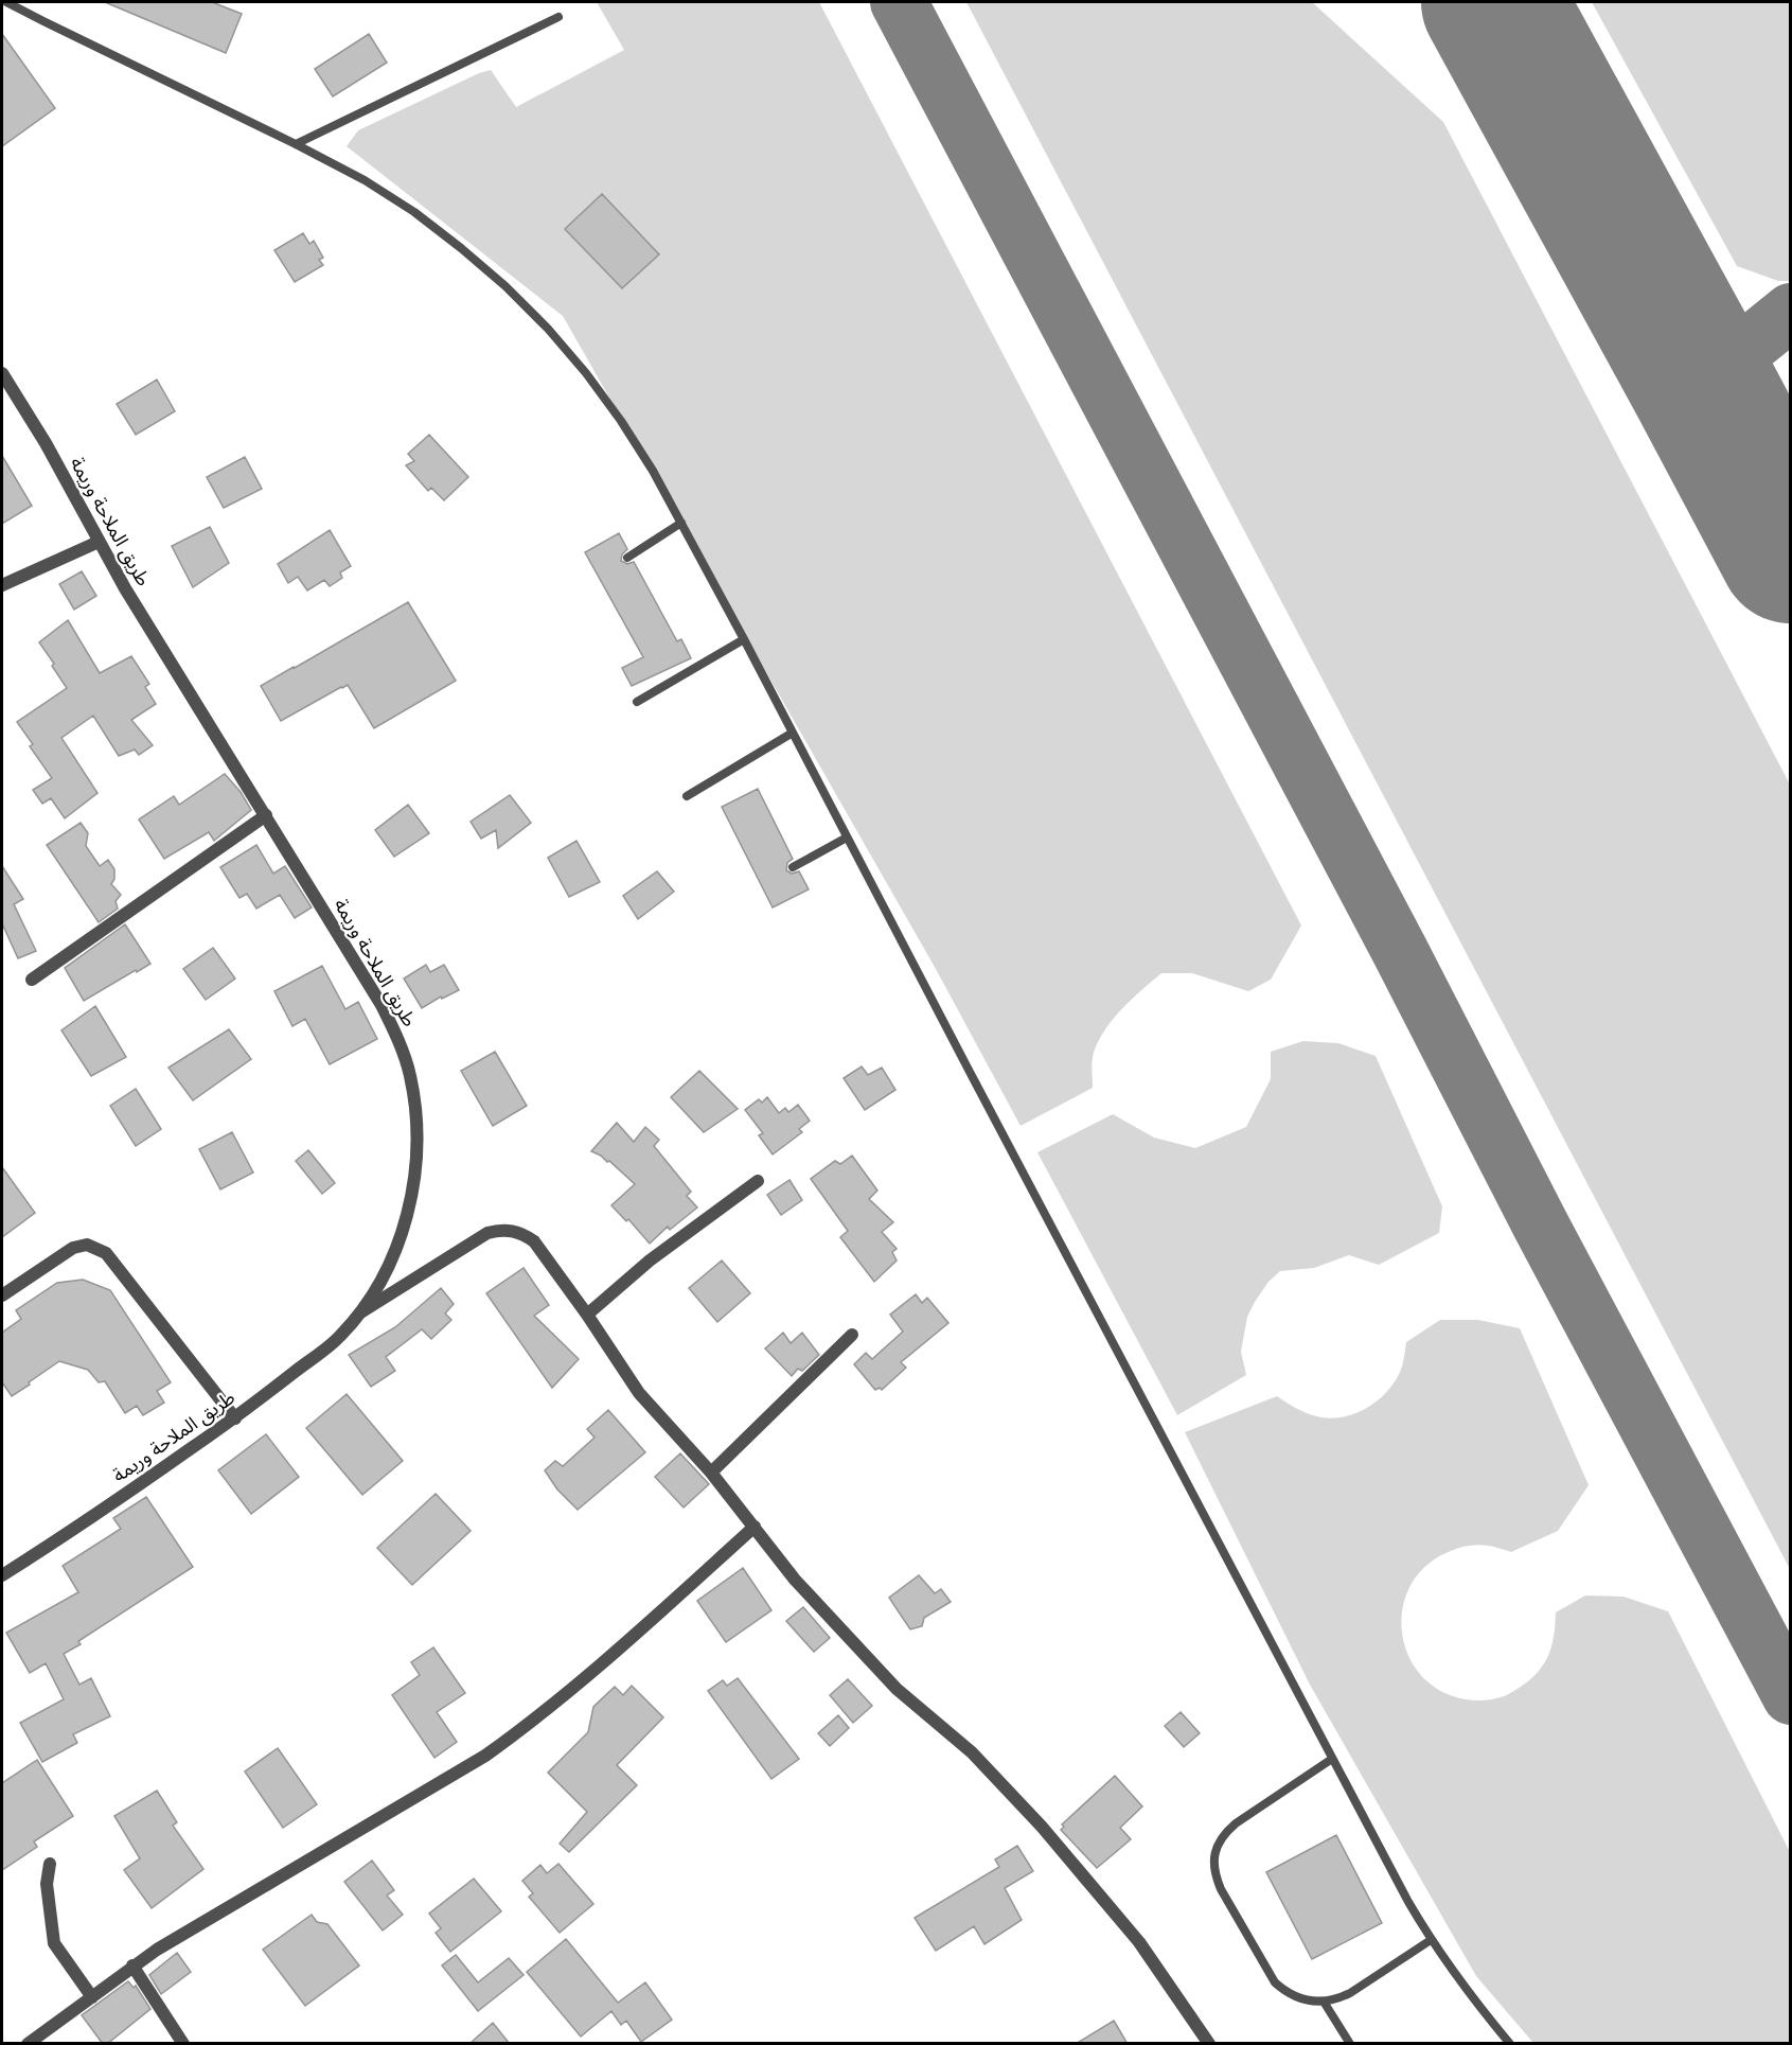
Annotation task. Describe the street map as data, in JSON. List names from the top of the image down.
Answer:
{
  "streets": {
    "street": ["طريق الملاحة وريمة"]
  }
}
